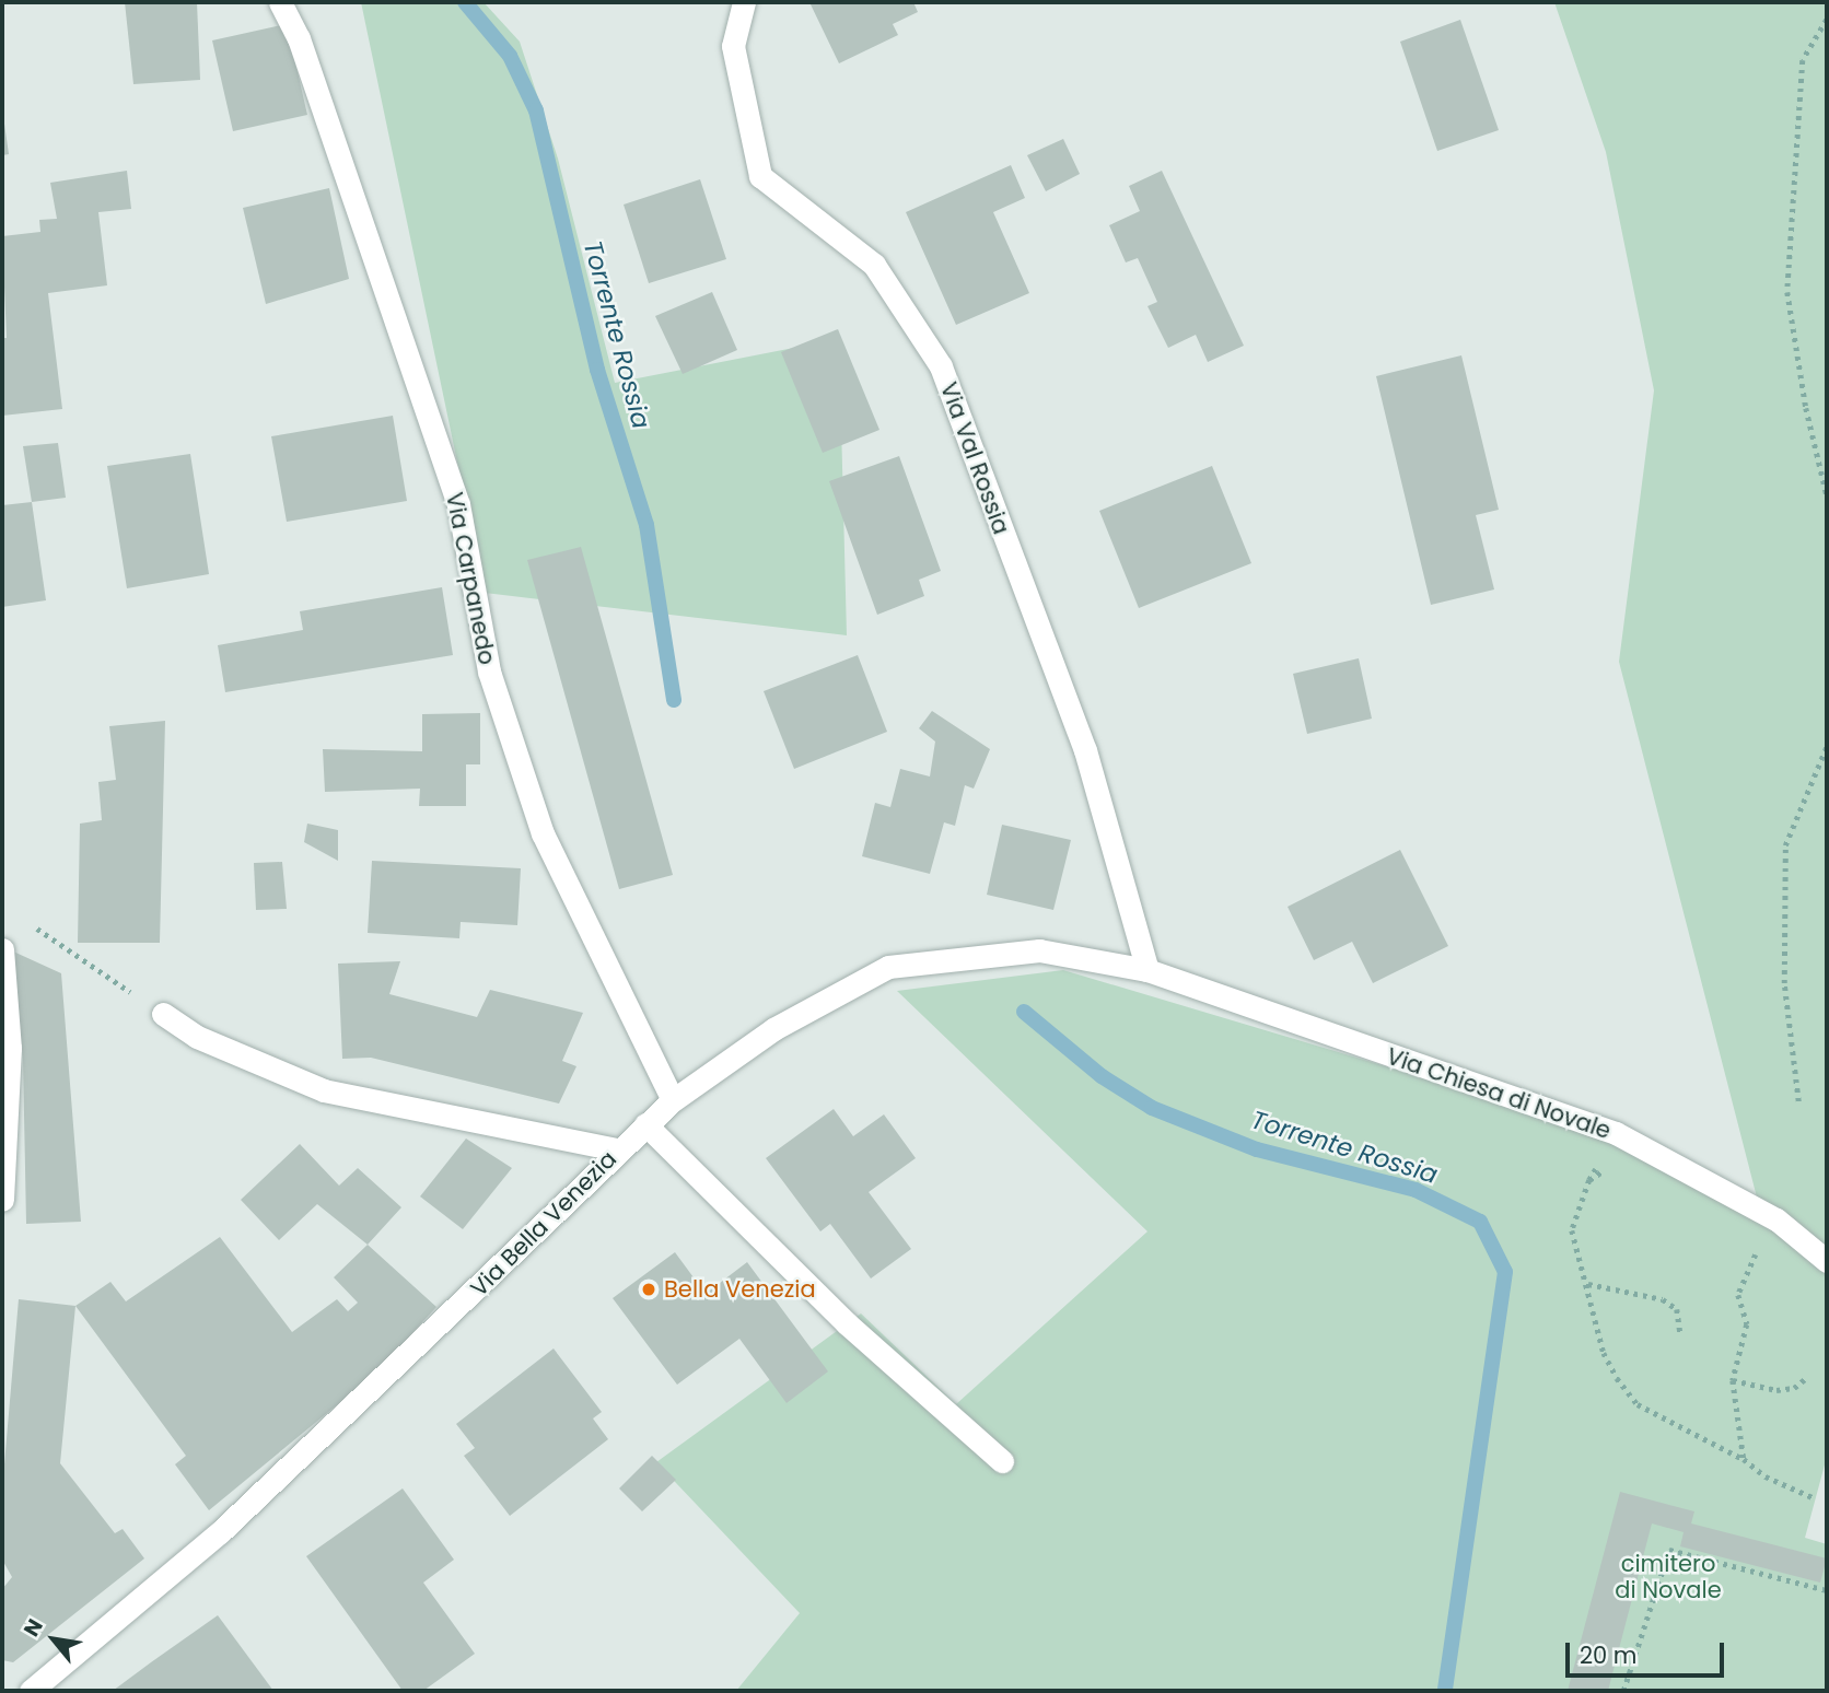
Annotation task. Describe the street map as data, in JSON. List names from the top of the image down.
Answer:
{
  "streets": {
    "street": [
      "Via Val Rossia",
      "Via Carpanedo",
      "Via Chiesa di Novale",
      "Via Bella Venezia"
    ]
  },
  "crossings": [
    ["Via Val Rossia", "Via Chiesa di Novale"],
    ["Via Val Rossia", "Via Bella Venezia"],
    ["Via Carpanedo", "Via Bella Venezia"],
    ["Via Chiesa di Novale", "Via Bella Venezia"]
  ],
  "water": ["Torrente Rossia"],
  "parks": ["cimitero di Novale"],
  "places": ["Bella Venezia"],
  "scale_bar": "20 m",
  "north": "top left"
}
